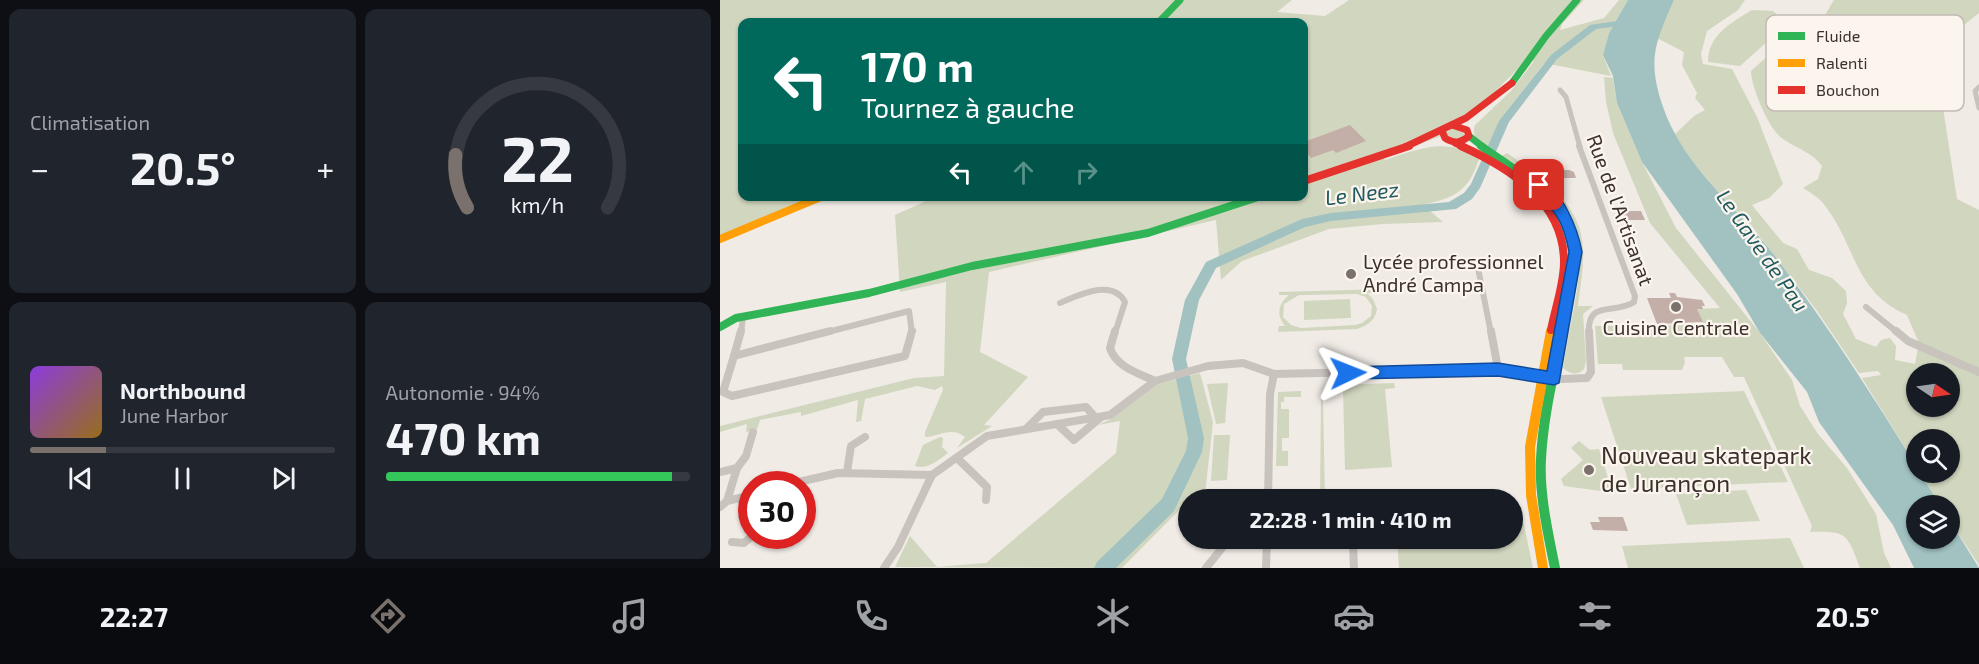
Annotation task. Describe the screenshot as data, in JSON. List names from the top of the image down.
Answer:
{
  "streets": {
    "street": ["Rue de l'Artisanat"]
  },
  "water": ["Le Neez", "Le Gave de Pau"],
  "places": ["Lycée professionnel André Campa", "Cuisine Centrale", "Nouveau skatepark de Jurançon"],
  "legend": ["Fluide", "Ralenti", "Bouchon"],
  "north": "right",
  "page": {
    "tile": [
      "Climatisation",
      ["Autonomie · 94%", "470 km"]
    ],
    "turn": ["170 m", "Tournez à gauche"],
    "heat": ["−", "20.5°", "+"],
    "song": ["Northbound", "June Harbor"],
    "limit": "30",
    "trip": "22:28 · 1 min · 410 m",
    "tabs": ["22:27", "20.5°"],
    "gauge": ["22", "km/h"]
  }
}
